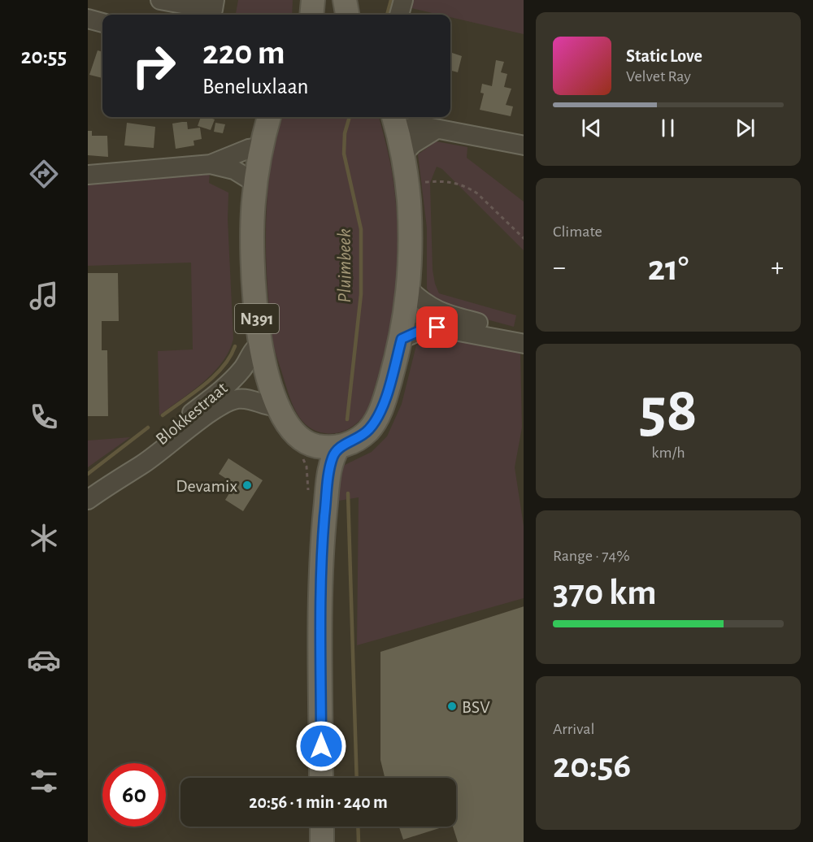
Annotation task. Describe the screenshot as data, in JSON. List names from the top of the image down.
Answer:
{
  "streets": {
    "main road": ["N391"],
    "street": ["Blokkestraat"]
  },
  "crossings": [
    ["N391", "Blokkestraat"]
  ],
  "water": ["Pluimbeek"],
  "places": ["Devamix", "BSV"],
  "page": {
    "tabs": "20:55",
    "turn": ["220 m", "Beneluxlaan"],
    "song": ["Static Love", "Velvet Ray"],
    "tile": [
      "Climate",
      ["58", "km/h"],
      ["Range · 74%", "370 km"],
      ["Arrival", "20:56"]
    ],
    "heat": ["−", "21°", "+"],
    "limit": "60",
    "trip": "20:56 · 1 min · 240 m"
  }
}
